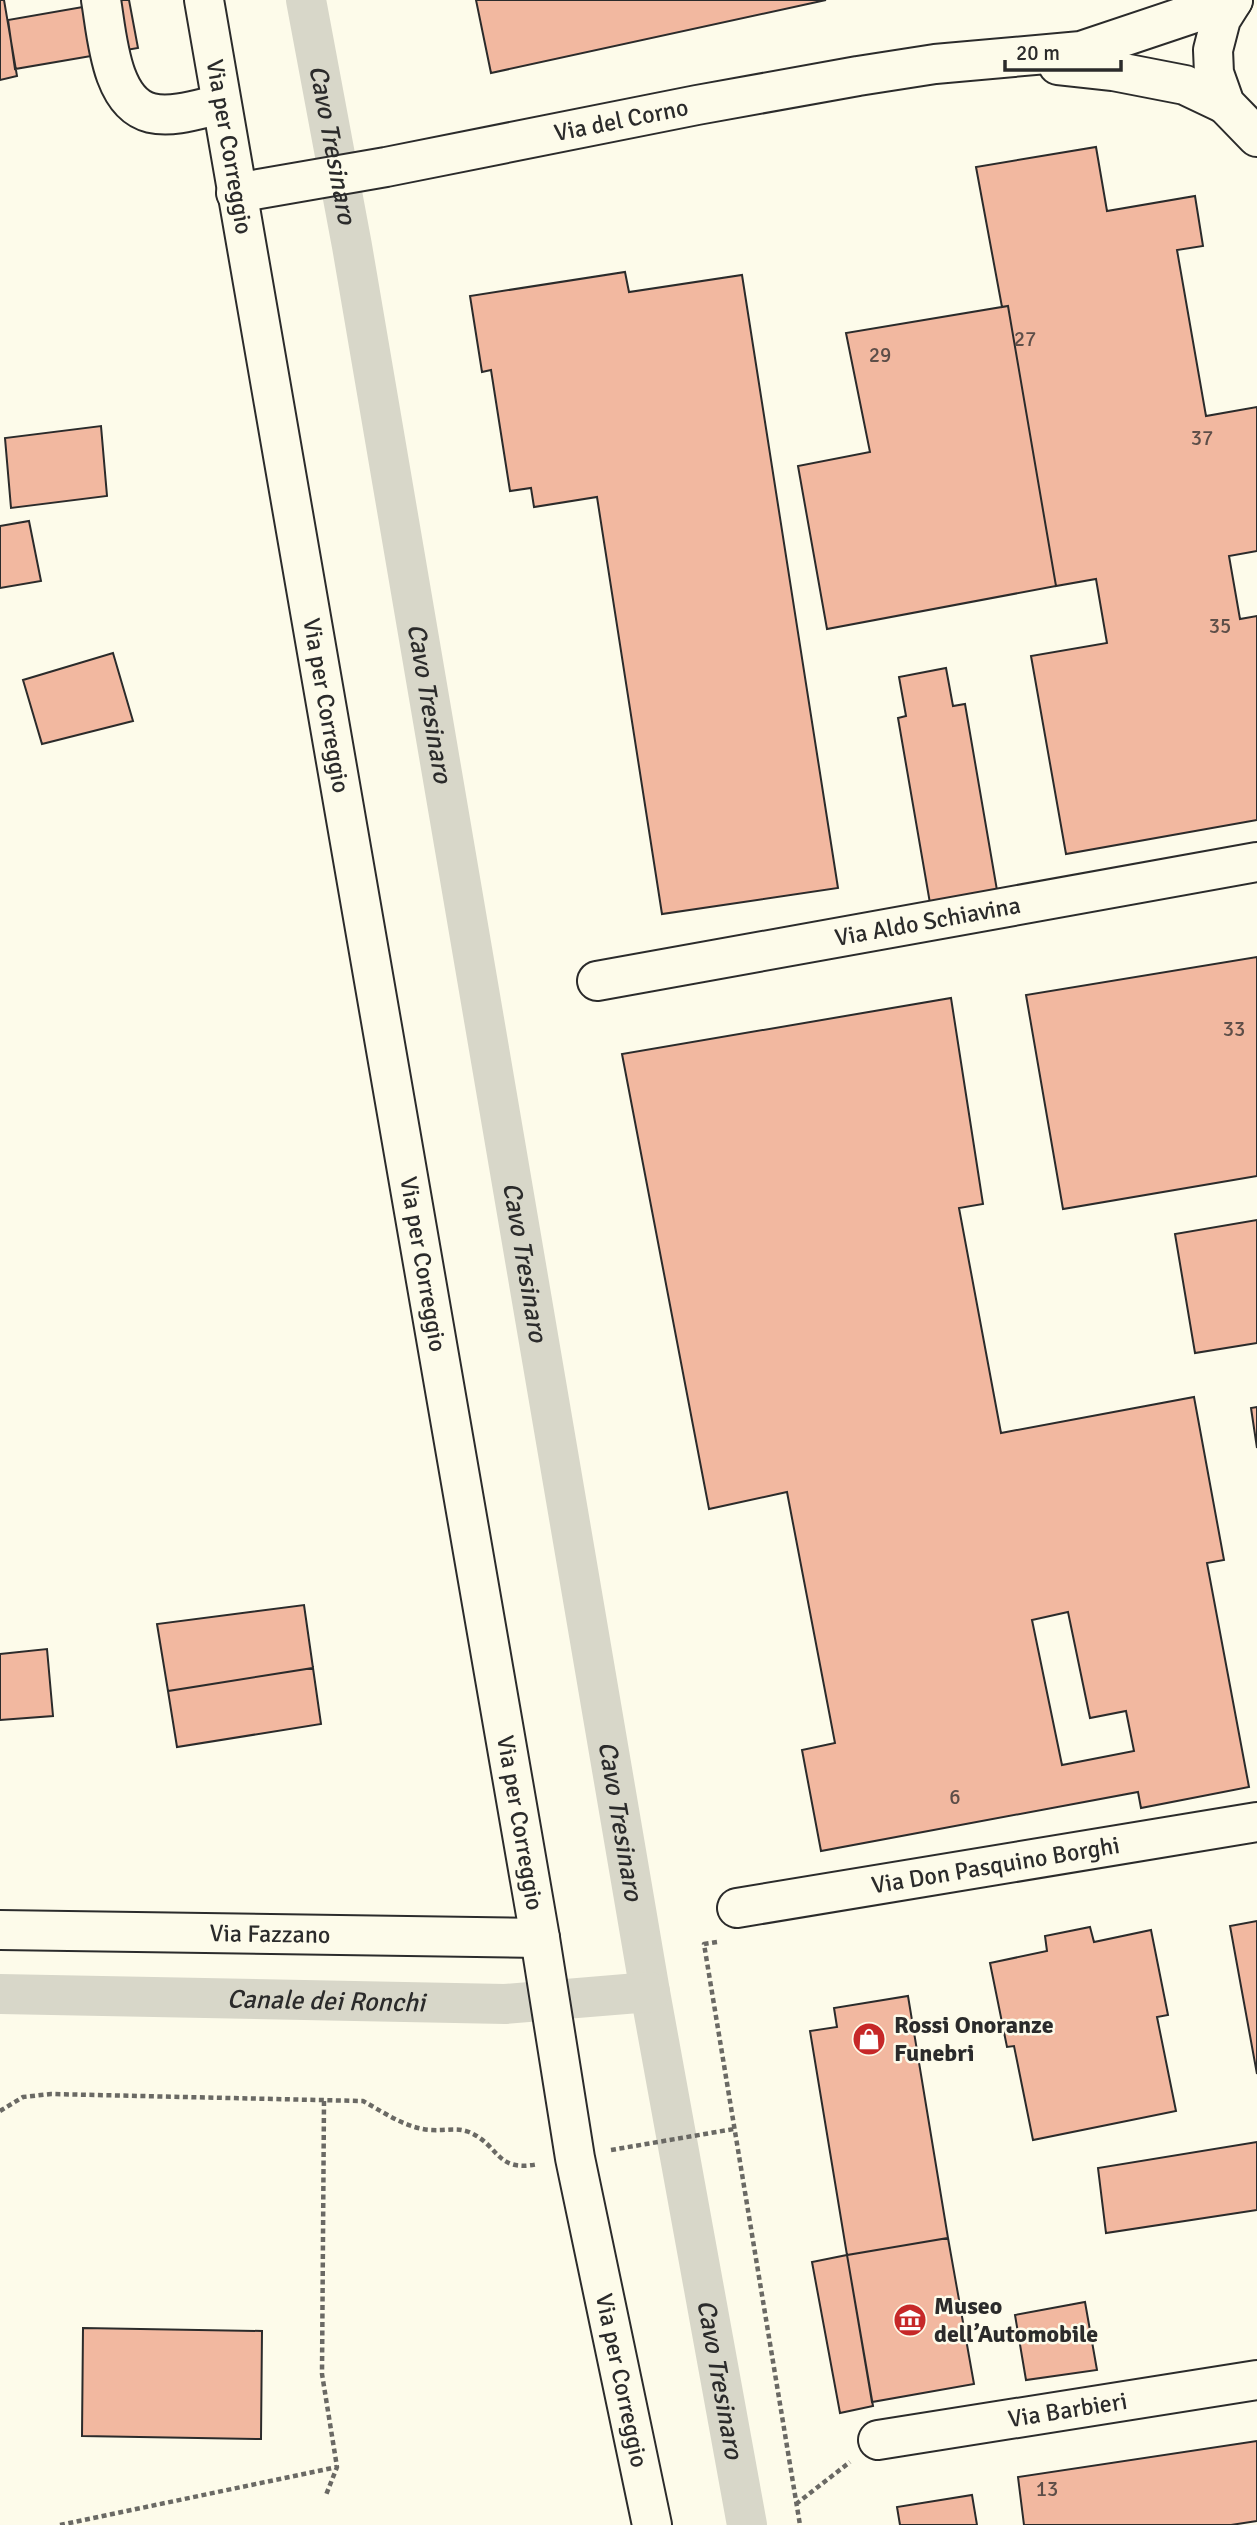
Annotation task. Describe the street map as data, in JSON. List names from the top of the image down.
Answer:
{
  "streets": {
    "street": [
      "Via del Corno",
      "Via per Correggio",
      "Via Aldo Schiavina",
      "Via Don Pasquino Borghi",
      "Via Fazzano",
      "Via Barbieri"
    ]
  },
  "crossings": [
    ["Via del Corno", "Via per Correggio"],
    ["Via per Correggio", "Via Fazzano"]
  ],
  "water": ["Cavo Tresinaro", "Canale dei Ronchi"],
  "places": {
    "shop": ["Rossi Onoranze Funebri"],
    "museum": ["Museo dell’Automobile"]
  },
  "house_numbers": [
    "27",
    "29",
    "37",
    "35",
    "33",
    "6",
    "13"
  ],
  "scale_bar": "20 m"
}
